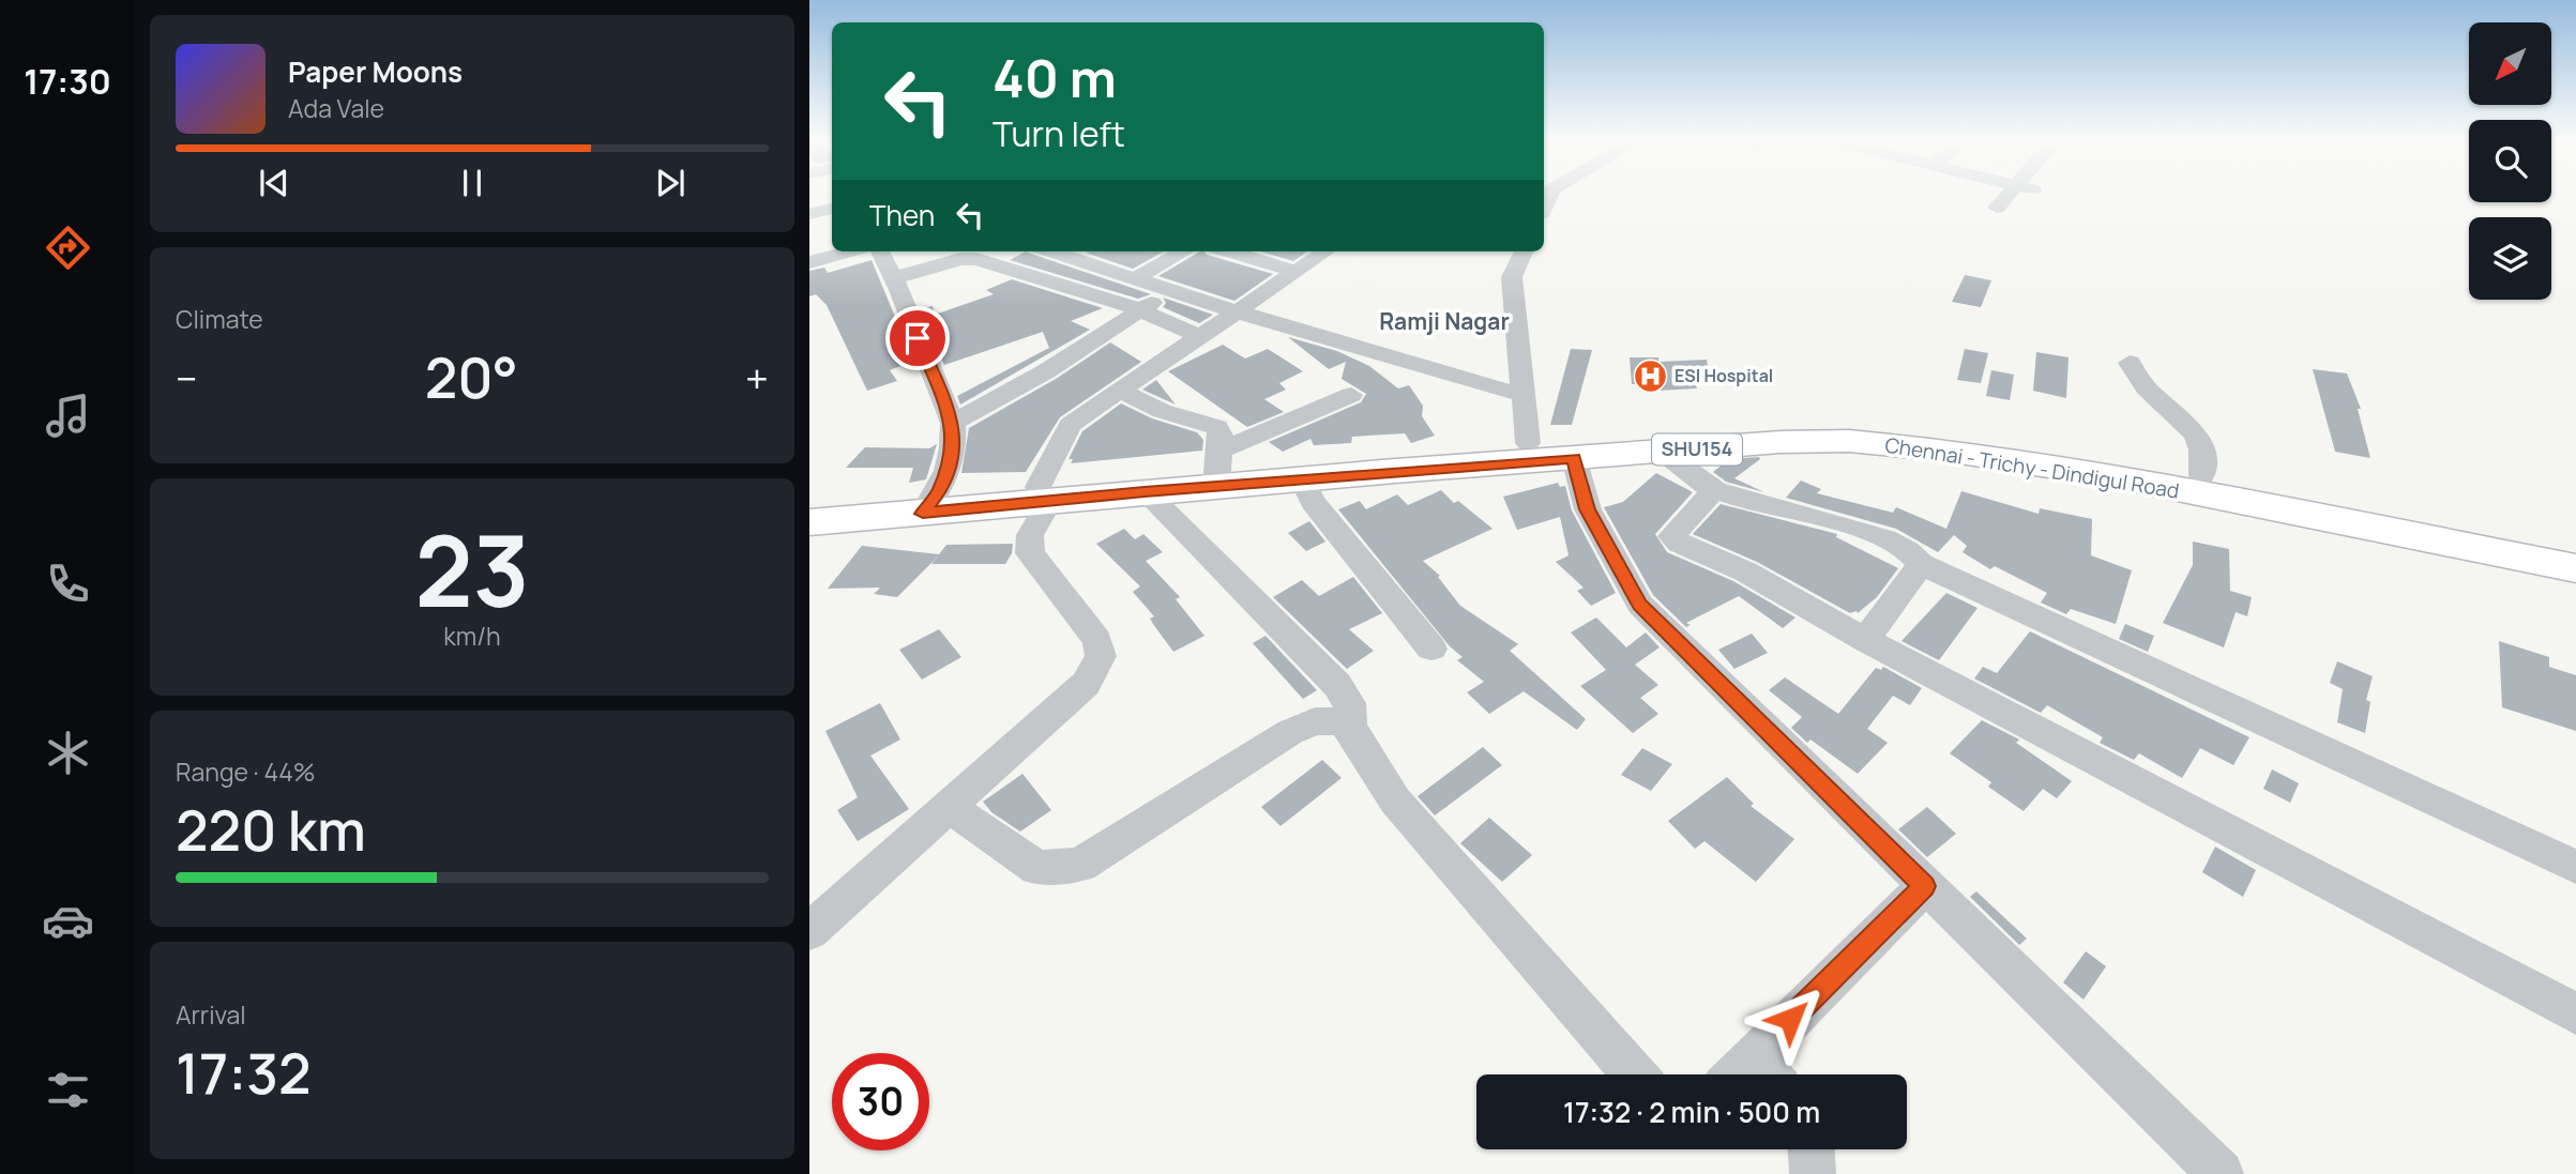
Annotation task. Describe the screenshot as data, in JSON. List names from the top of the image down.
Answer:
{
  "streets": {
    "highway": ["SHU154", "Chennai - Trichy - Dindigul Road"]
  },
  "districts": ["Ramji Nagar"],
  "places": {
    "hospital": ["ESI Hospital"]
  },
  "north": "bottom left",
  "page": {
    "tabs": "17:30",
    "turn": ["40 m", "Turn left"],
    "song": ["Paper Moons", "Ada Vale"],
    "then": "Then",
    "tile": [
      "Climate",
      ["23", "km/h"],
      ["Range · 44%", "220 km"],
      ["Arrival", "17:32"]
    ],
    "heat": ["−", "20°", "+"],
    "limit": "30",
    "trip": "17:32 · 2 min · 500 m"
  }
}
